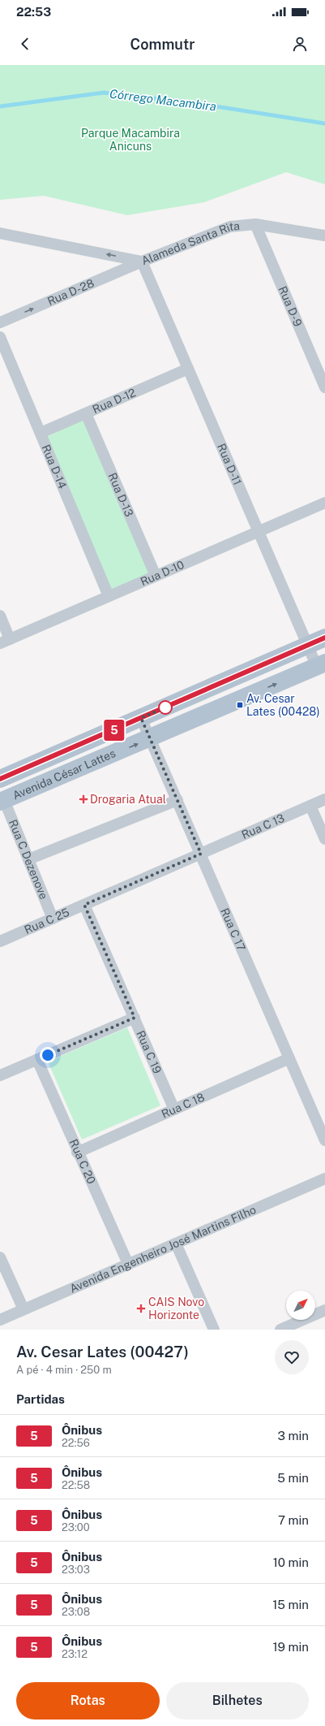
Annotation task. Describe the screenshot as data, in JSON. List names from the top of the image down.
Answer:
{
  "streets": {
    "main road": ["Avenida César Lattes"],
    "street": [
      "Alameda Santa Rita",
      "Rua D-28",
      "Rua D-9",
      "Rua D-12",
      "Rua D-11",
      "Rua D-14",
      "Rua D-13",
      "Rua D-10",
      "Rua C 13",
      "Rua C Dezenove",
      "Rua C 25",
      "Rua C 17",
      "Rua C 19",
      "Rua C 18",
      "Rua C 20",
      "Avenida Engenheiro José Martins Filho"
    ]
  },
  "crossings": [
    ["Alameda Santa Rita", "Rua D-28"],
    ["Alameda Santa Rita", "Rua D-9"],
    ["Alameda Santa Rita", "Rua D-11"],
    ["Rua D-28", "Rua D-11"],
    ["Rua D-12", "Rua D-11"],
    ["Rua D-12", "Rua D-14"],
    ["Rua D-12", "Rua D-13"],
    ["Rua D-11", "Rua D-10"],
    ["Rua D-11", "Avenida César Lattes"],
    ["Rua D-14", "Rua D-10"],
    ["Rua D-13", "Rua D-10"],
    ["Avenida César Lattes", "Rua C Dezenove"],
    ["Avenida César Lattes", "Rua C 17"],
    ["Rua C 13", "Rua C 25"],
    ["Rua C 13", "Rua C 17"],
    ["Rua C Dezenove", "Rua C 25"],
    ["Rua C 25", "Rua C 17"],
    ["Rua C 25", "Rua C 19"],
    ["Rua C 17", "Rua C 18"],
    ["Rua C 19", "Rua C 18"],
    ["Rua C 18", "Rua C 20"],
    ["Rua C 20", "Avenida Engenheiro José Martins Filho"]
  ],
  "one_way": ["Alameda Santa Rita", "Rua D-28"],
  "water": ["Córrego Macambira"],
  "parks": ["Parque Macambira Anicuns"],
  "places": {
    "transit": ["Av. Cesar Lates (00428)"],
    "health": ["Drogaria Atual", "CAIS Novo Horizonte"]
  },
  "lines": ["bus line 5"],
  "north": "top right",
  "page": {
    "status": "22:53",
    "header": "Commutr",
    "on_map": "5",
    "heading": [
      ["Av. Cesar Lates (00427)", "A pé · 4 min · 250 m"],
      "Partidas"
    ],
    "list": [
      {
        "mark": "5",
        "name": "Ônibus",
        "note": "22:56",
        "value": "3 min"
      },
      {
        "mark": "5",
        "name": "Ônibus",
        "note": "22:58",
        "value": "5 min"
      },
      {
        "mark": "5",
        "name": "Ônibus",
        "note": "23:00",
        "value": "7 min"
      },
      {
        "mark": "5",
        "name": "Ônibus",
        "note": "23:03",
        "value": "10 min"
      },
      {
        "mark": "5",
        "name": "Ônibus",
        "note": "23:08",
        "value": "15 min"
      },
      {
        "mark": "5",
        "name": "Ônibus",
        "note": "23:12",
        "value": "19 min"
      }
    ],
    "buttons": ["Rotas", "Bilhetes"]
  }
}
